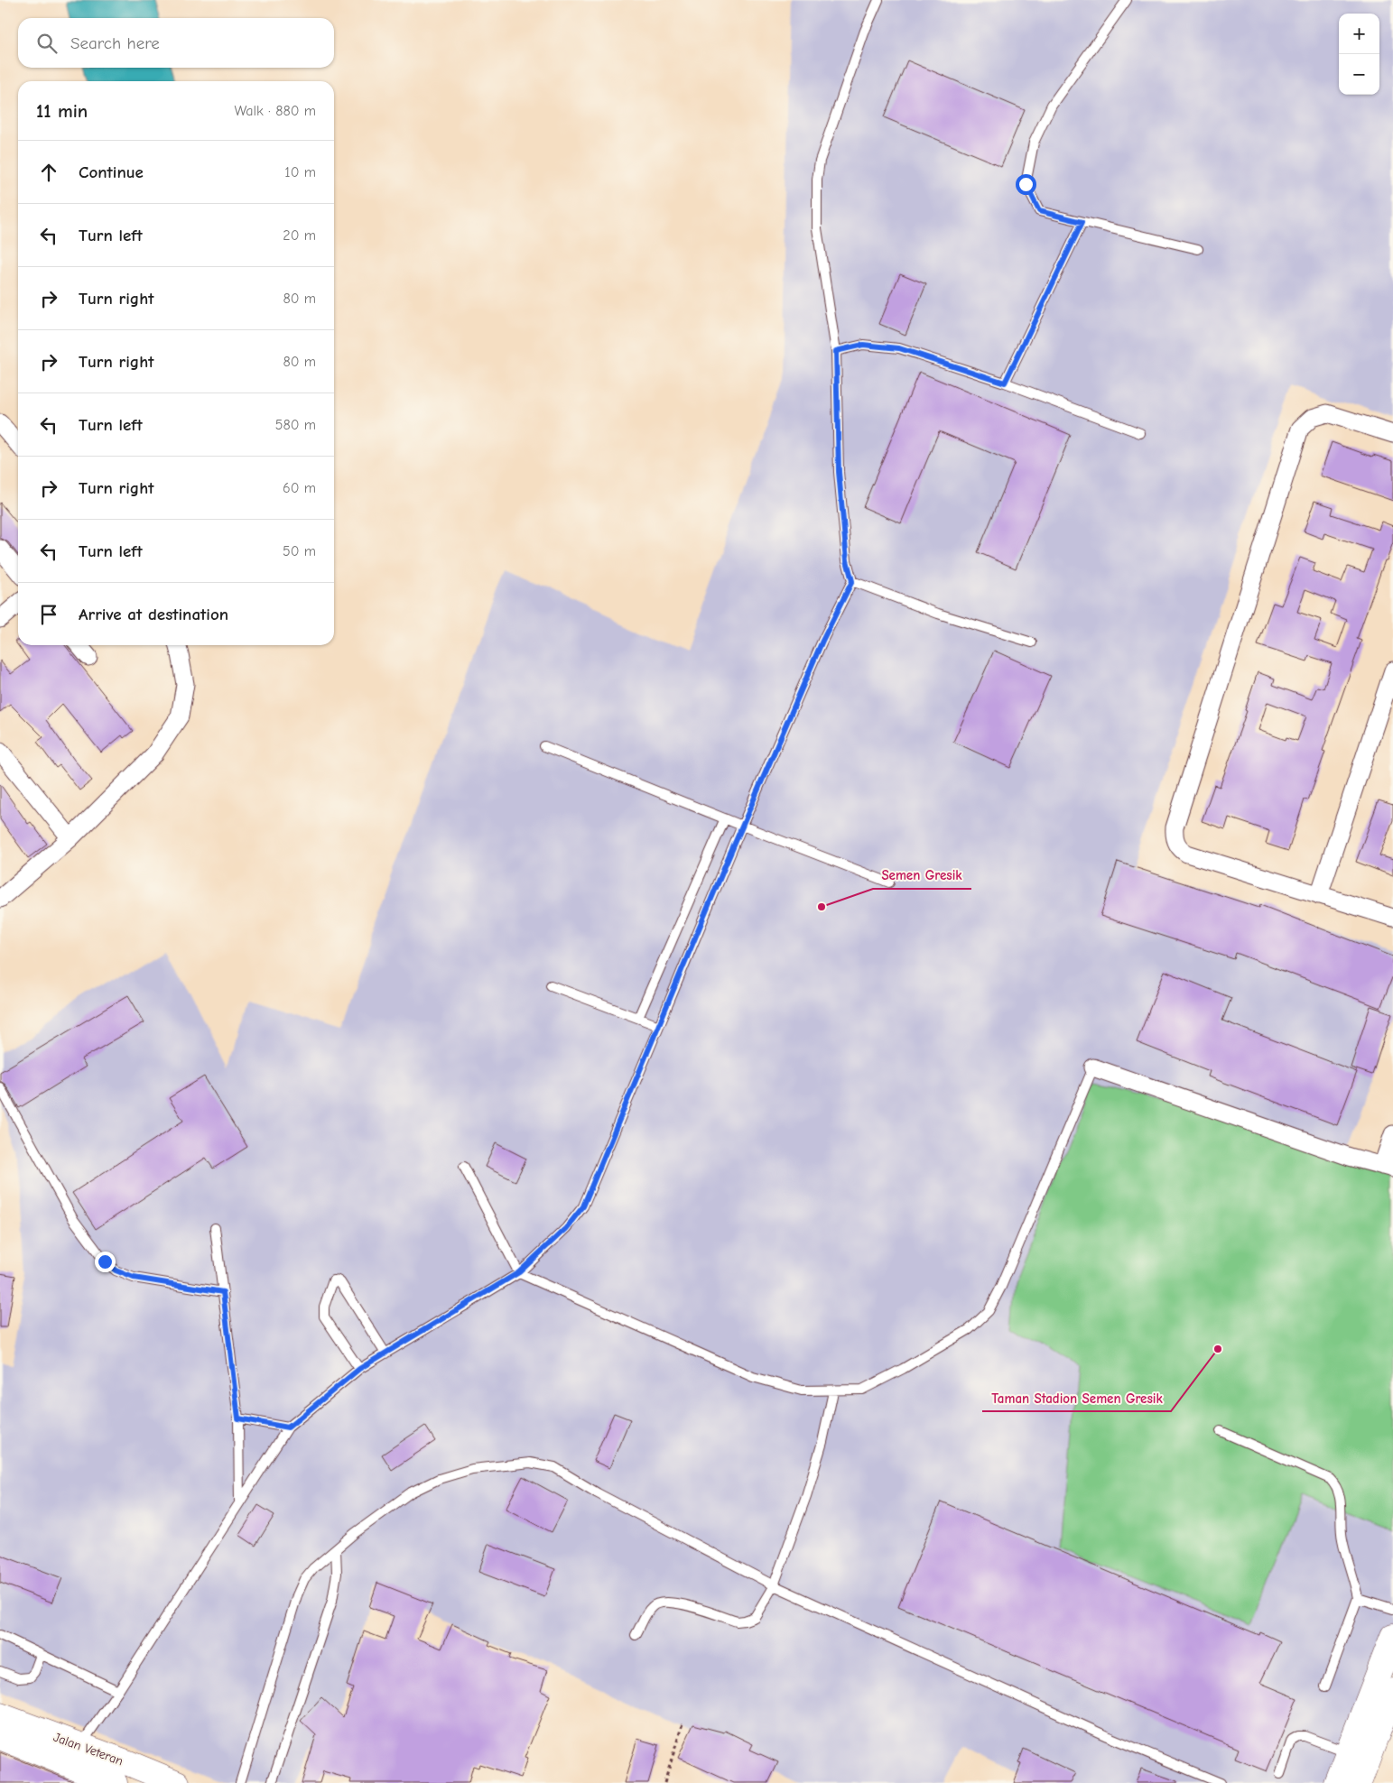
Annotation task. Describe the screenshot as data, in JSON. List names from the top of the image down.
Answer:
{
  "streets": {
    "highway": ["Jalan Veteran"]
  },
  "places": ["Semen Gresik", "Taman Stadion Semen Gresik"],
  "page": {
    "map_buttons": ["+", "−"],
    "search": "Search here",
    "heading": ["11 min", "Walk · 880 m"],
    "list": [
      ["Continue", "10 m"],
      ["Turn left", "20 m"],
      ["Turn right", "80 m"],
      ["Turn right", "80 m"],
      ["Turn left", "580 m"],
      ["Turn right", "60 m"],
      ["Turn left", "50 m"],
      "Arrive at destination"
    ]
  }
}
